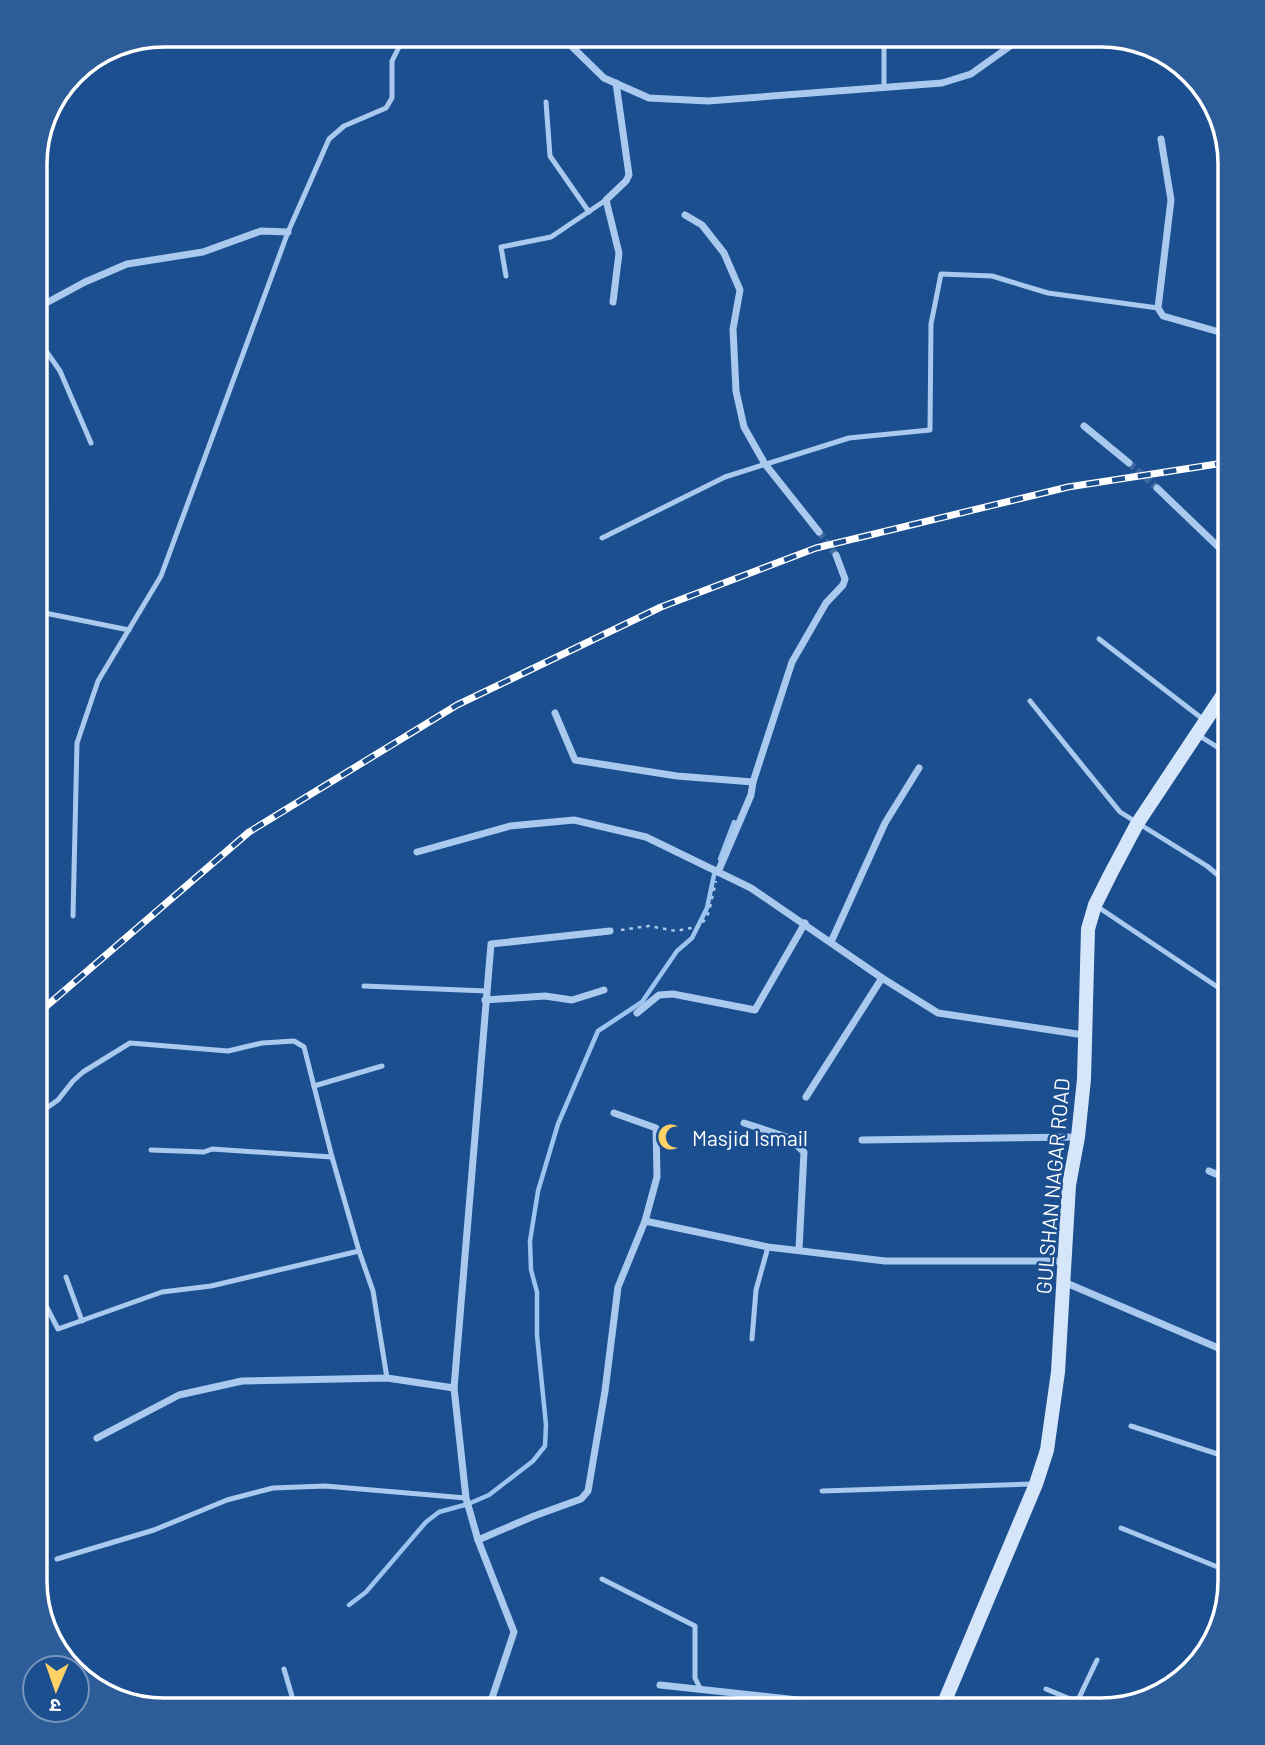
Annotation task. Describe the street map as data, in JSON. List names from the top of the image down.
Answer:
{
  "streets": {
    "street": ["GULSHAN NAGAR ROAD"]
  },
  "places": {
    "mosque": ["Masjid Ismail"]
  },
  "north": "bottom"
}
